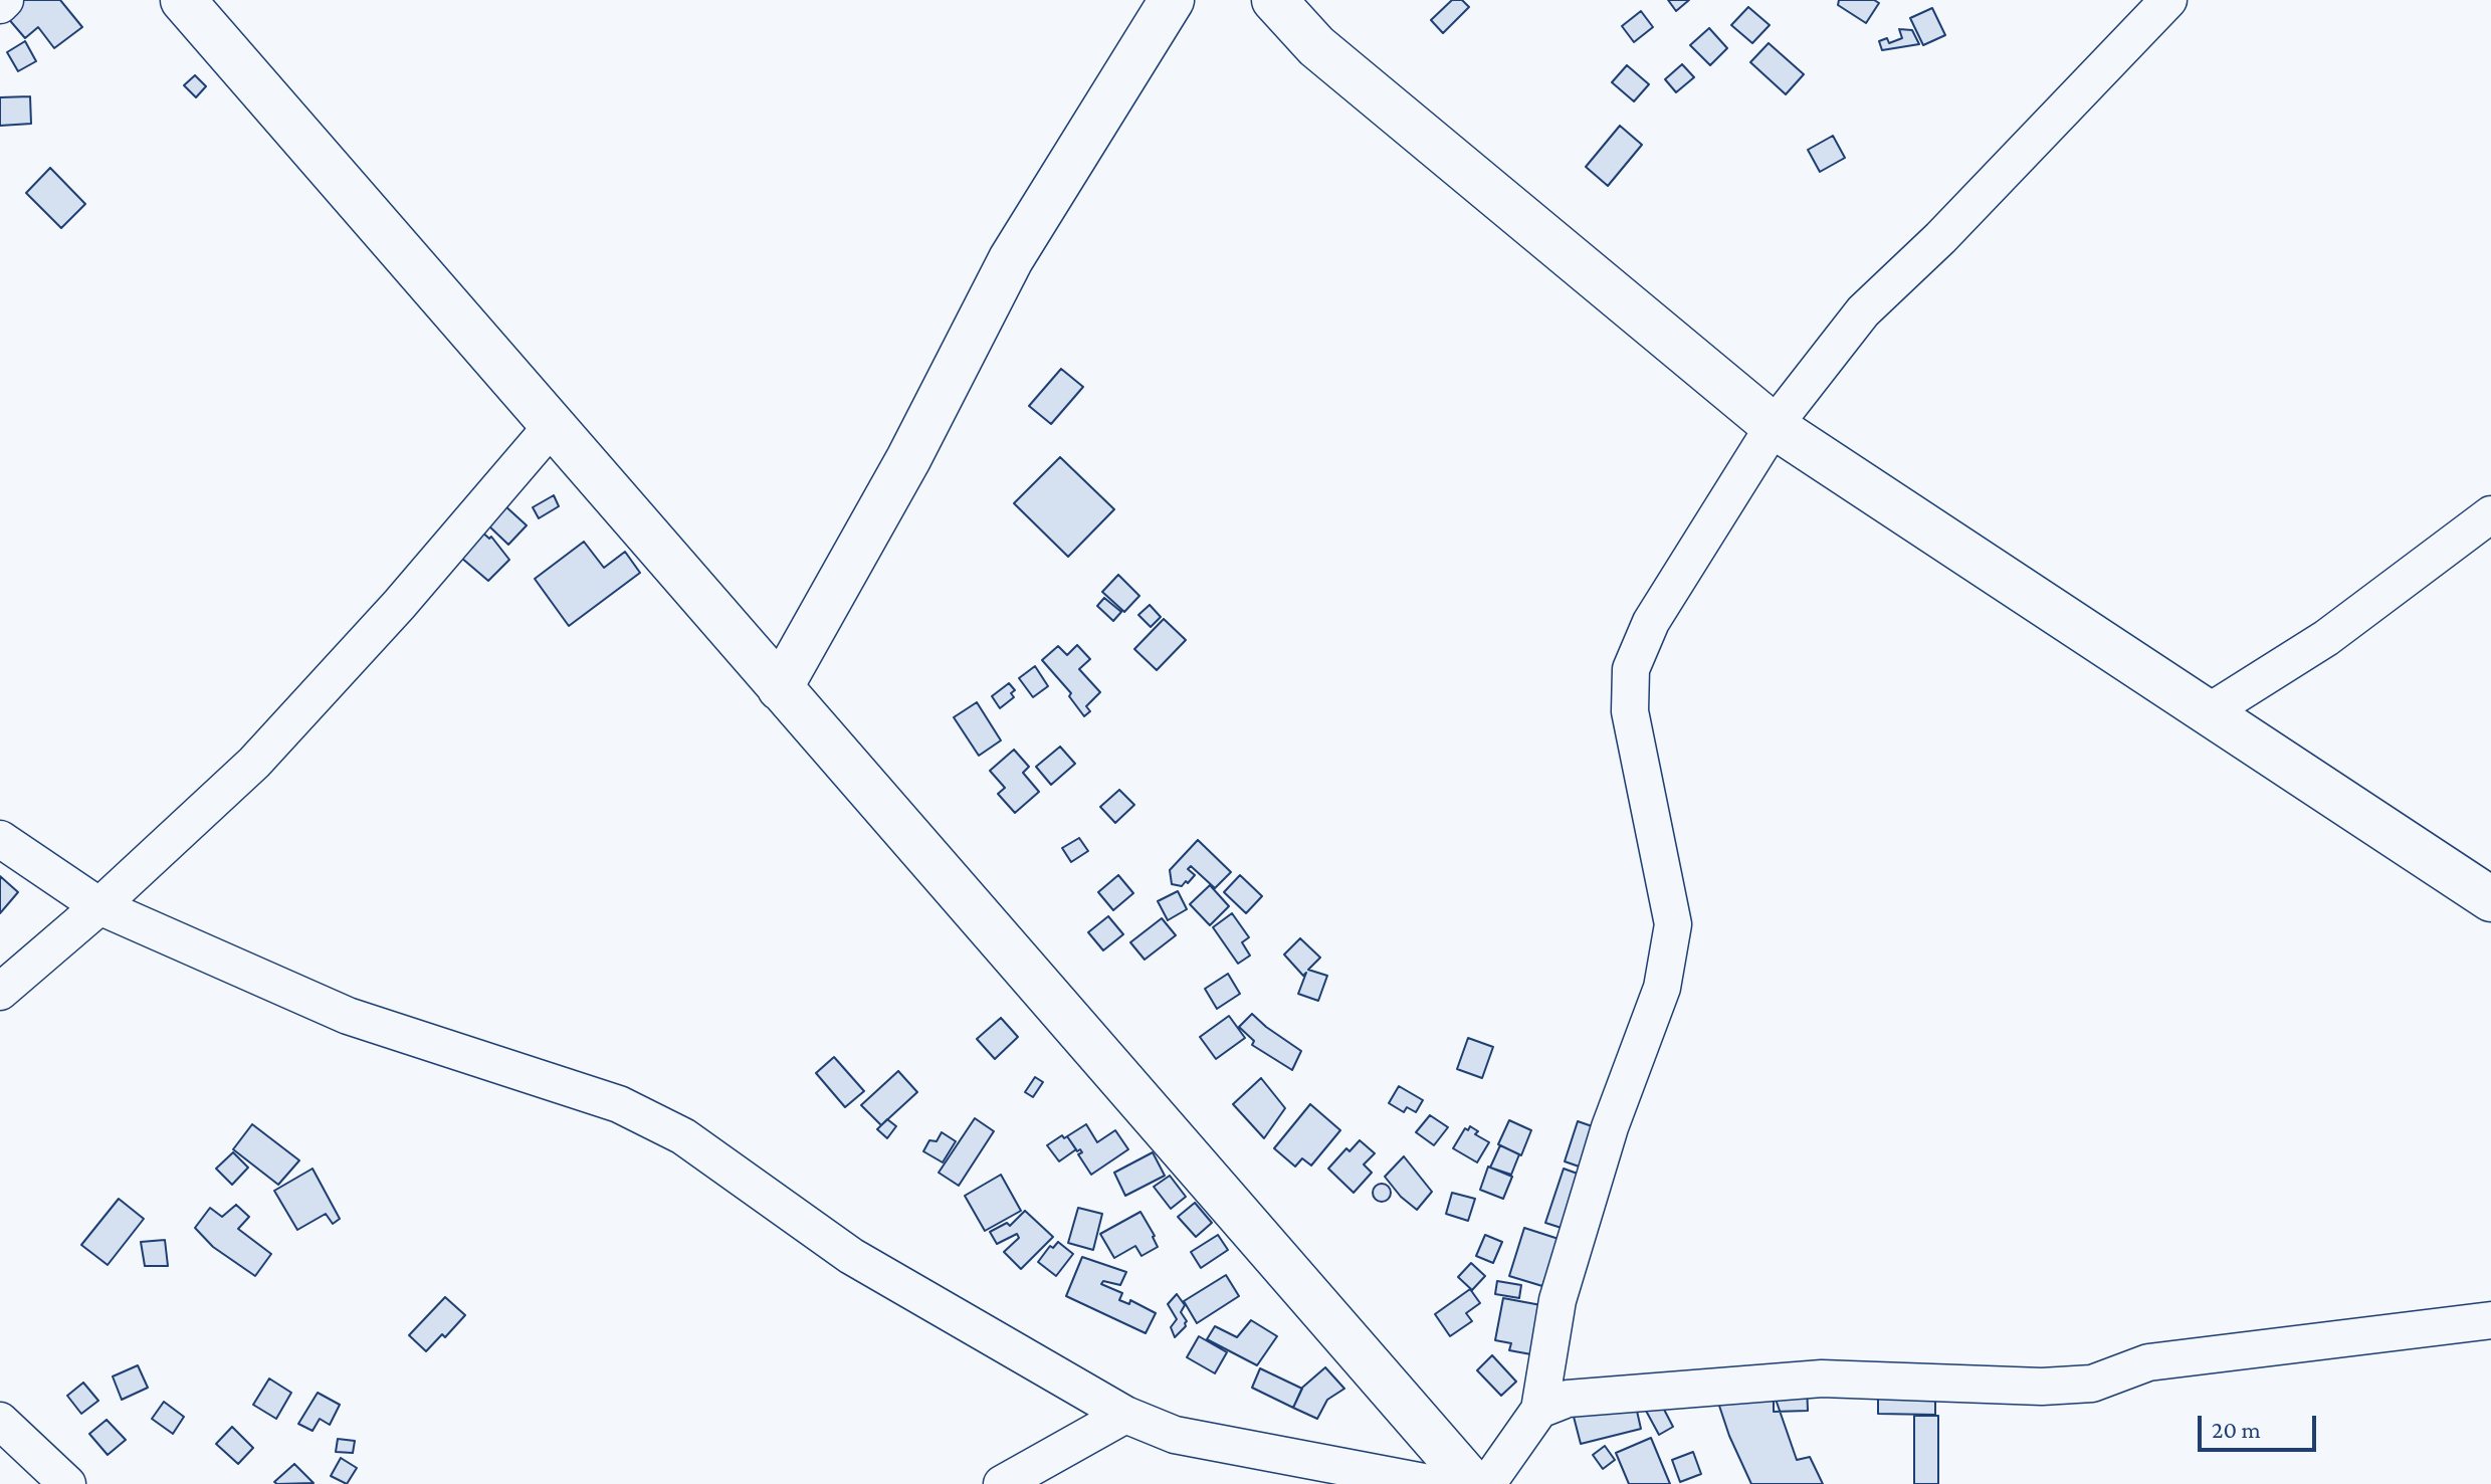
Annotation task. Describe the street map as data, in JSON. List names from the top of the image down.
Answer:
{
  "scale_bar": "20 m"
}
